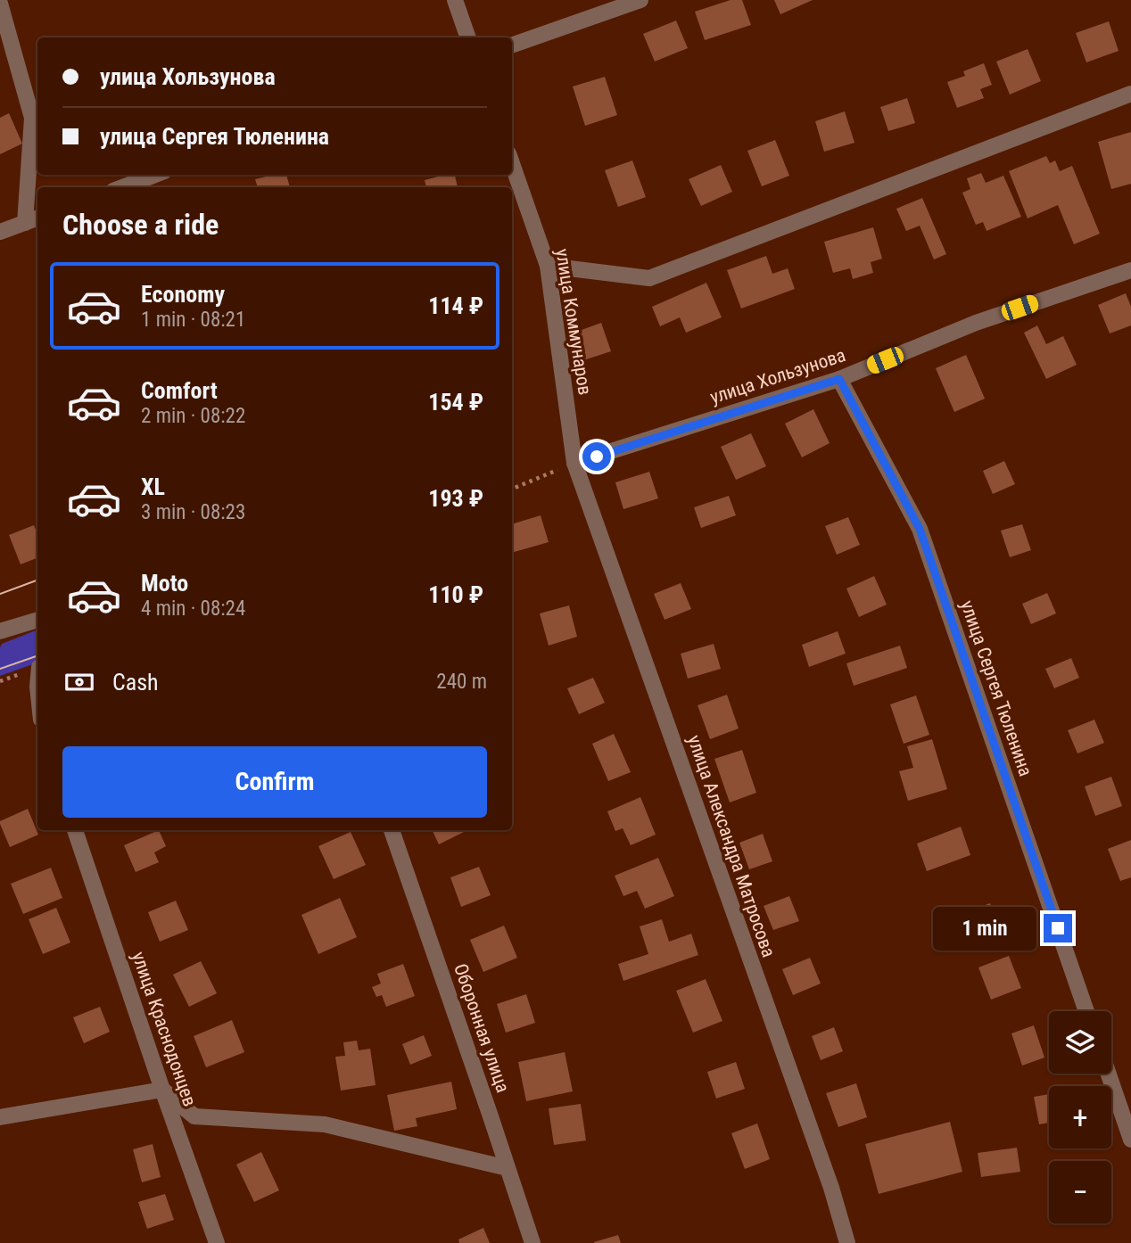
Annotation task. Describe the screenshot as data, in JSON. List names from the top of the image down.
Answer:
{
  "streets": {
    "street": [
      "улица Коммунаров",
      "улица Хользунова",
      "улица Сергея Тюленина",
      "улица Александра Матросова",
      "Оборонная улица",
      "улица Краснодонцев"
    ]
  },
  "crossings": [
    ["улица Коммунаров", "улица Хользунова"],
    ["улица Коммунаров", "улица Александра Матросова"],
    ["улица Хользунова", "улица Сергея Тюленина"],
    ["улица Хользунова", "улица Александра Матросова"]
  ],
  "page": {
    "banner": ["улица Хользунова", "улица Сергея Тюленина"],
    "heading": "Choose a ride",
    "list": [
      {
        "name": "Economy",
        "note": "1 min · 08:21",
        "value": "114 ₽"
      },
      {
        "name": "Comfort",
        "note": "2 min · 08:22",
        "value": "154 ₽"
      },
      {
        "name": "XL",
        "note": "3 min · 08:23",
        "value": "193 ₽"
      },
      {
        "name": "Moto",
        "note": "4 min · 08:24",
        "value": "110 ₽"
      }
    ],
    "pay": ["Cash", "240 m"],
    "buttons": "Confirm",
    "bubble": "1 min",
    "map_buttons": ["+", "−"]
  }
}
